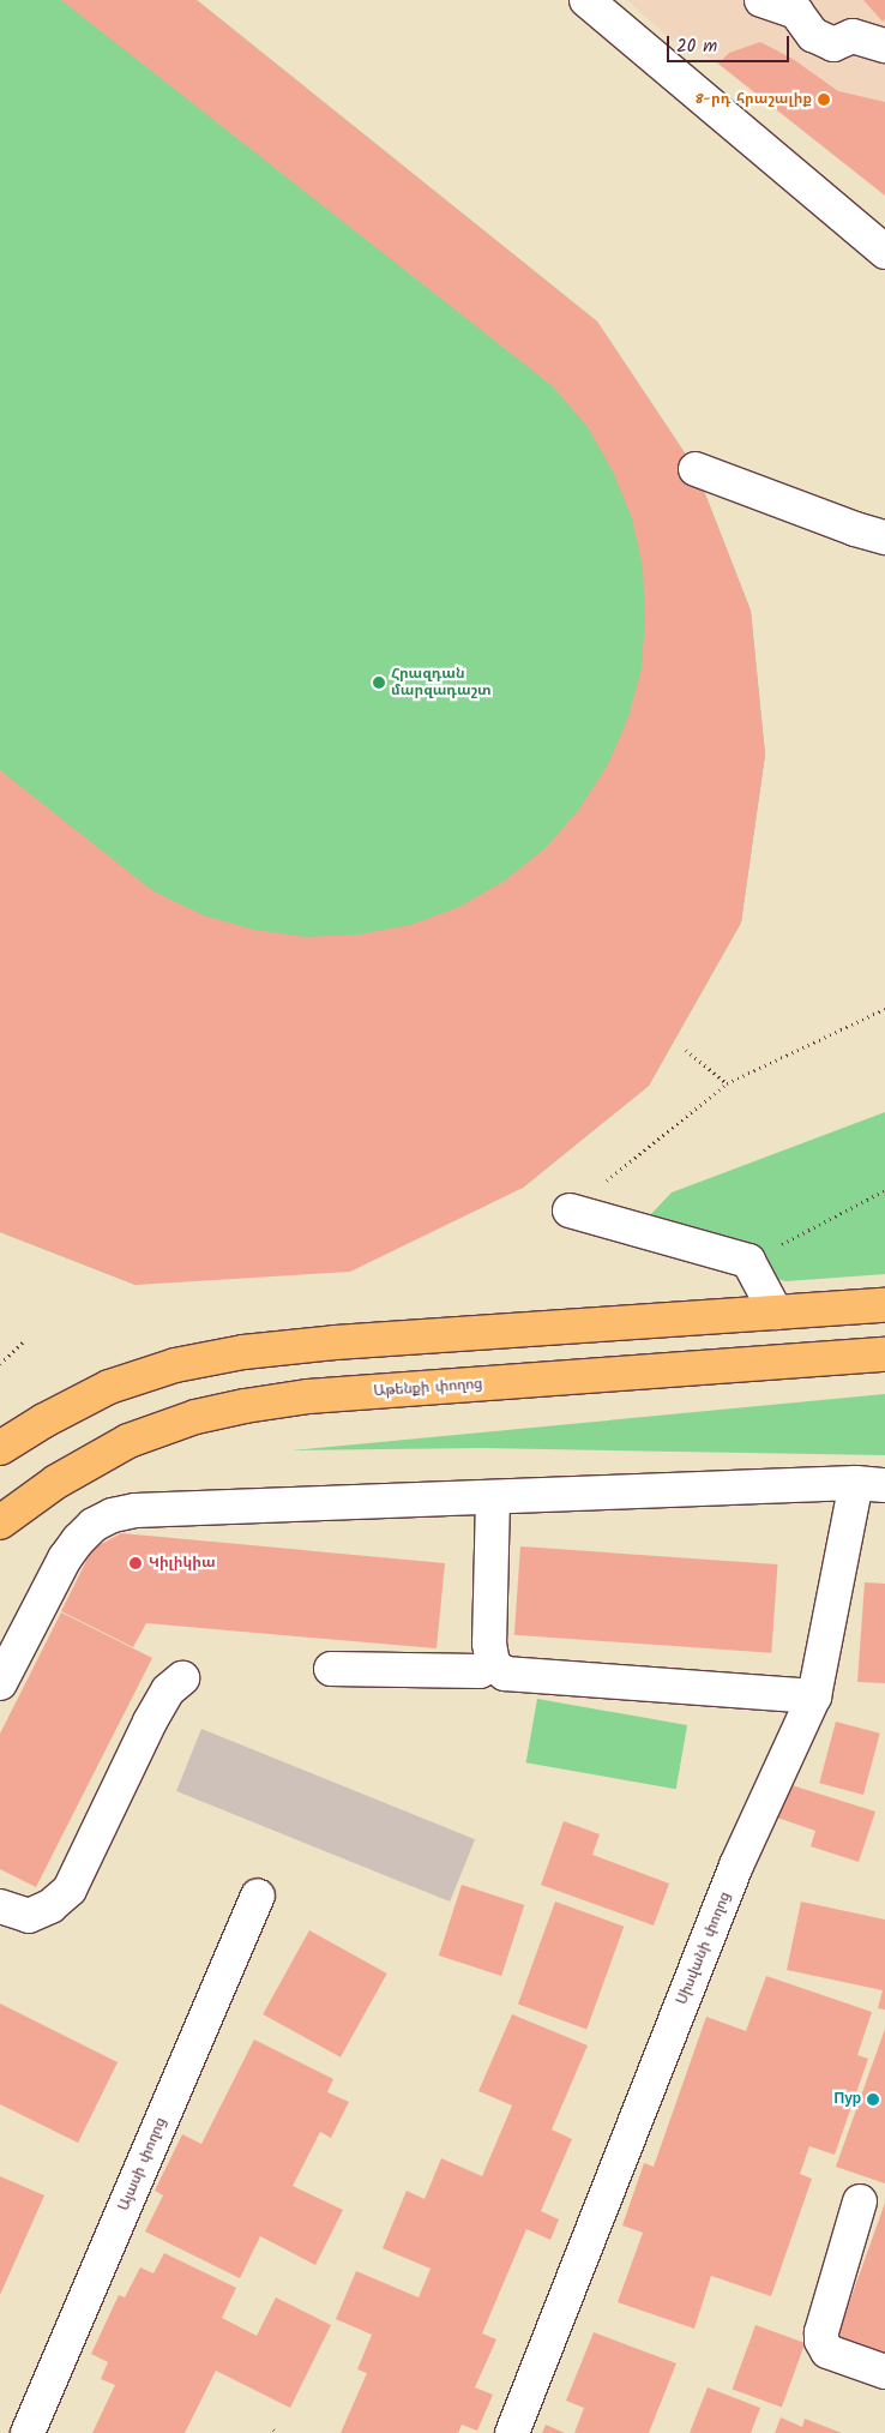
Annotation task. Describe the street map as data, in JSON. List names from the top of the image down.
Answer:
{
  "streets": {
    "main road": ["Աթենքի փողոց"],
    "street": ["Սիսվանի փողոց", "Այասի փողոց"]
  },
  "places": [
    "8-րդ հրաշալիք",
    "Հրազդան մարզադաշտ",
    "Կիլիկիա",
    "Пур"
  ],
  "scale_bar": "20 m"
}
